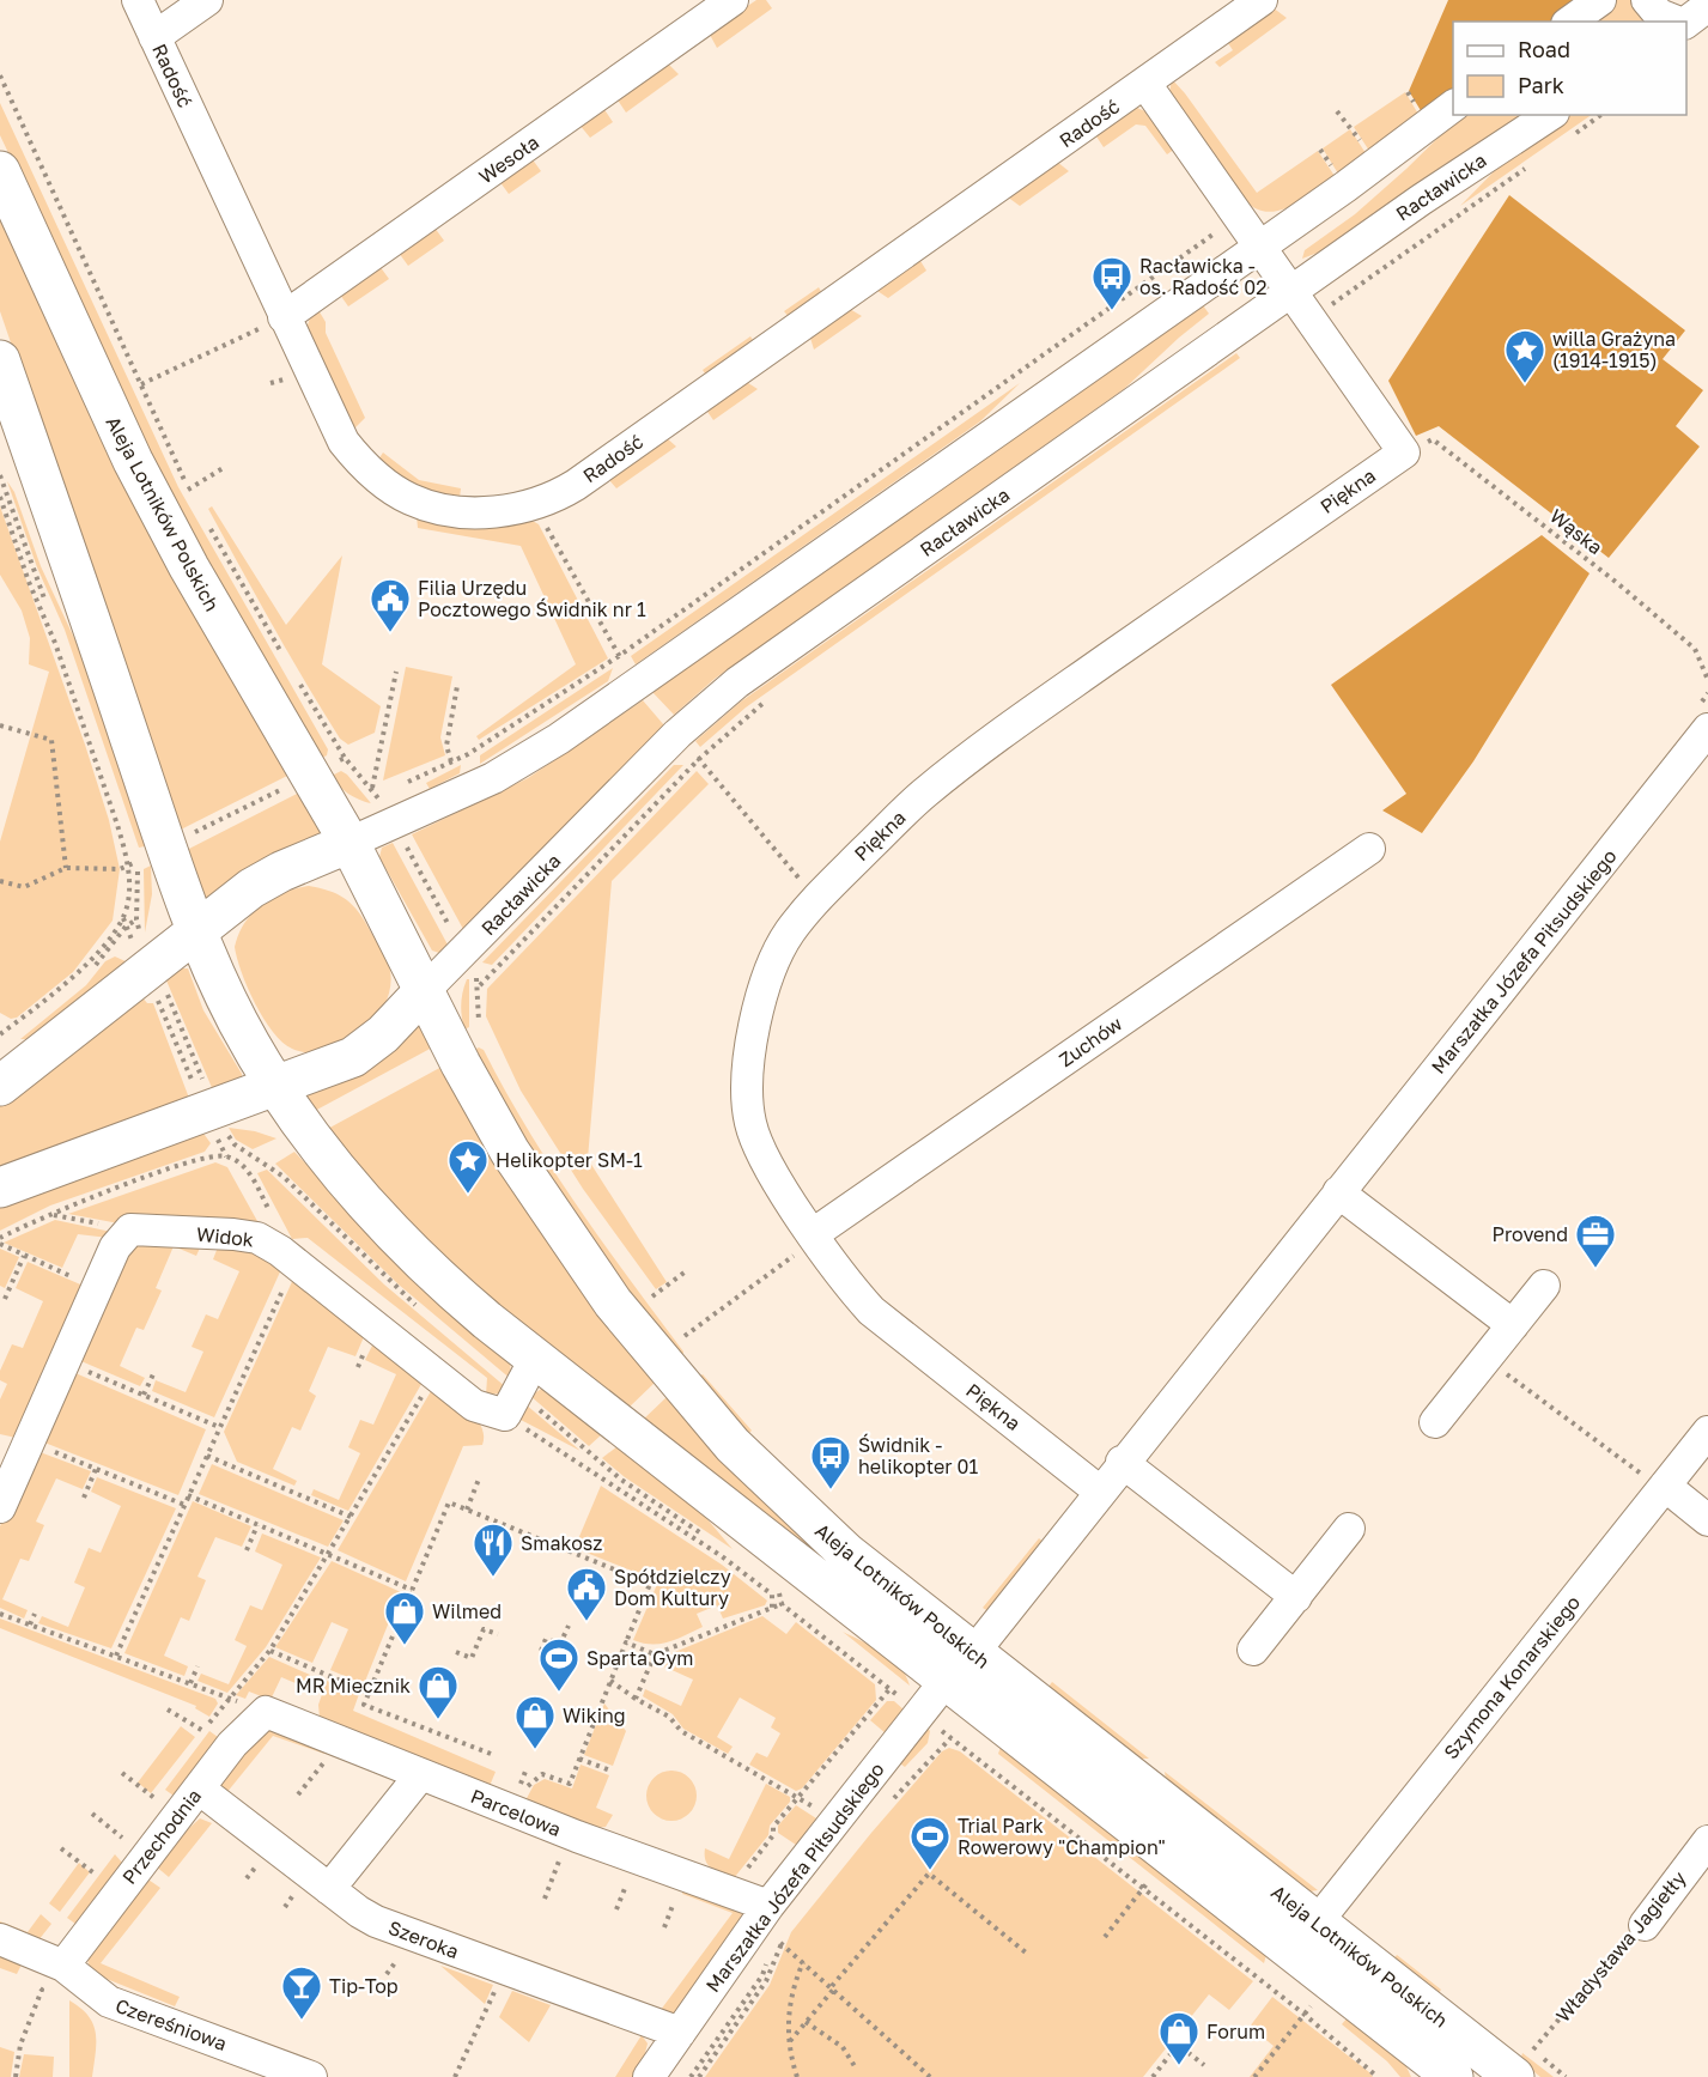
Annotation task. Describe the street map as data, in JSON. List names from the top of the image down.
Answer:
{
  "streets": {
    "street": [
      "Radość",
      "Wesoła",
      "Racławicka",
      "Piękna",
      "Aleja Lotników Polskich",
      "Marszałka Józefa Piłsudskiego",
      "Zuchów",
      "Widok",
      "Szymona Konarskiego",
      "Parcelowa",
      "Przechodnia",
      "Szeroka",
      "Władysława Jagiełły",
      "Czereśniowa"
    ],
    "path": ["Wąska"]
  },
  "crossings": [
    ["Radość", "Wesoła"],
    ["Racławicka", "Aleja Lotników Polskich"],
    ["Piękna", "Wąska"],
    ["Piękna", "Marszałka Józefa Piłsudskiego"],
    ["Piękna", "Zuchów"],
    ["Aleja Lotników Polskich", "Marszałka Józefa Piłsudskiego"],
    ["Aleja Lotników Polskich", "Szymona Konarskiego"],
    ["Aleja Lotników Polskich", "Władysława Jagiełły"],
    ["Marszałka Józefa Piłsudskiego", "Parcelowa"],
    ["Marszałka Józefa Piłsudskiego", "Szeroka"],
    ["Parcelowa", "Przechodnia"],
    ["Przechodnia", "Szeroka"],
    ["Przechodnia", "Czereśniowa"]
  ],
  "places": {
    "bus stop": ["Racławicka - os. Radość 02", "Świdnik - helikopter 01"],
    "place": ["willa Grażyna (1914-1915)", "Helikopter SM-1"],
    "public building": ["Filia Urzędu Pocztowego Świdnik nr 1", "Spółdzielczy Dom Kultury"],
    "office": ["Provend"],
    "restaurant": ["Smakosz"],
    "shop": [
      "Wilmed",
      "MR Miecznik",
      "Wiking",
      "Forum"
    ],
    "sports": ["Sparta Gym", "Trial Park Rowerowy \"Champion\""],
    "bar": ["Tip-Top"]
  },
  "legend": ["Road", "Park"]
}
